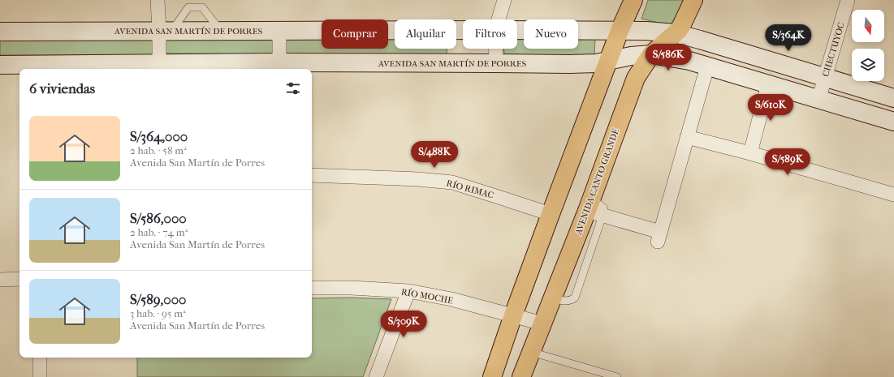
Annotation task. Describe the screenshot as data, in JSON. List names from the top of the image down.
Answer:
{
  "streets": {
    "main road": ["AVENIDA SAN MARTÍN DE PORRES", "AVENIDA CANTO GRANDE"],
    "street": ["CHECTUYOC", "RÍO RIMAC", "RÍO MOCHE"]
  },
  "crossings": [
    ["AVENIDA SAN MARTÍN DE PORRES", "CHECTUYOC"],
    ["AVENIDA SAN MARTÍN DE PORRES", "AVENIDA CANTO GRANDE"],
    ["AVENIDA CANTO GRANDE", "RÍO MOCHE"]
  ],
  "north": "bottom",
  "page": {
    "chip": [
      "Comprar",
      "Alquilar",
      "Filtros",
      "Nuevo"
    ],
    "price": [
      "S/364K",
      "S/586K",
      "S/610K",
      "S/488K",
      "S/589K",
      "S/309K"
    ],
    "heading": "6 viviendas",
    "list": [
      {
        "name": "S/364,000",
        "note": "2 hab. · 58 m² · Avenida San Martín de Porres"
      },
      {
        "name": "S/586,000",
        "note": "2 hab. · 74 m² · Avenida San Martín de Porres"
      },
      {
        "name": "S/589,000",
        "note": "3 hab. · 95 m² · Avenida San Martín de Porres"
      }
    ]
  }
}
